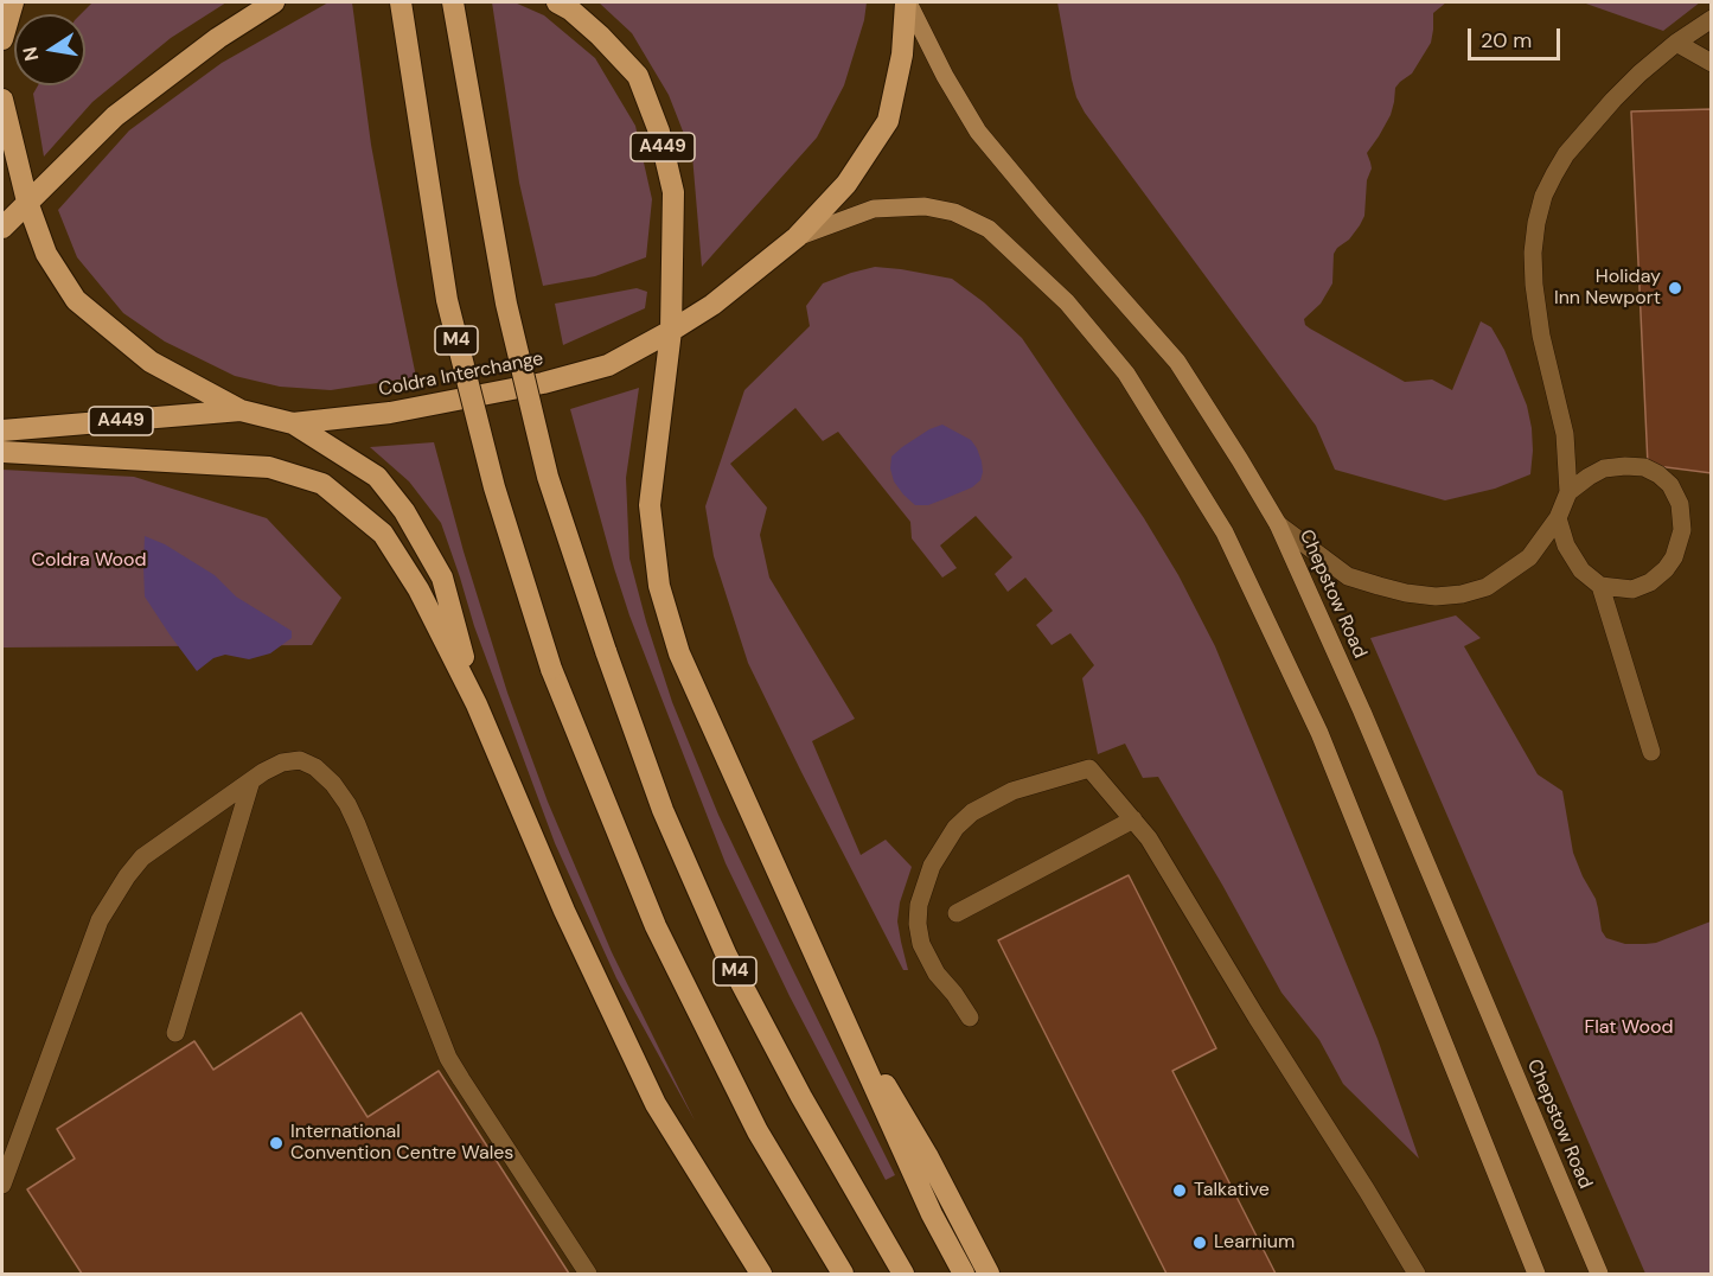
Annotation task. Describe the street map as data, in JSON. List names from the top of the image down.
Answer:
{
  "streets": {
    "highway": ["A449", "M4", "Coldra Interchange"],
    "main road": ["Chepstow Road"]
  },
  "crossings": [
    ["A449", "Coldra Interchange"],
    ["Coldra Interchange", "Chepstow Road"]
  ],
  "parks": ["Coldra Wood", "Flat Wood"],
  "places": [
    "Holiday Inn Newport",
    "International Convention Centre Wales",
    "Talkative",
    "Learnium"
  ],
  "scale_bar": "20 m",
  "north": "left"
}
